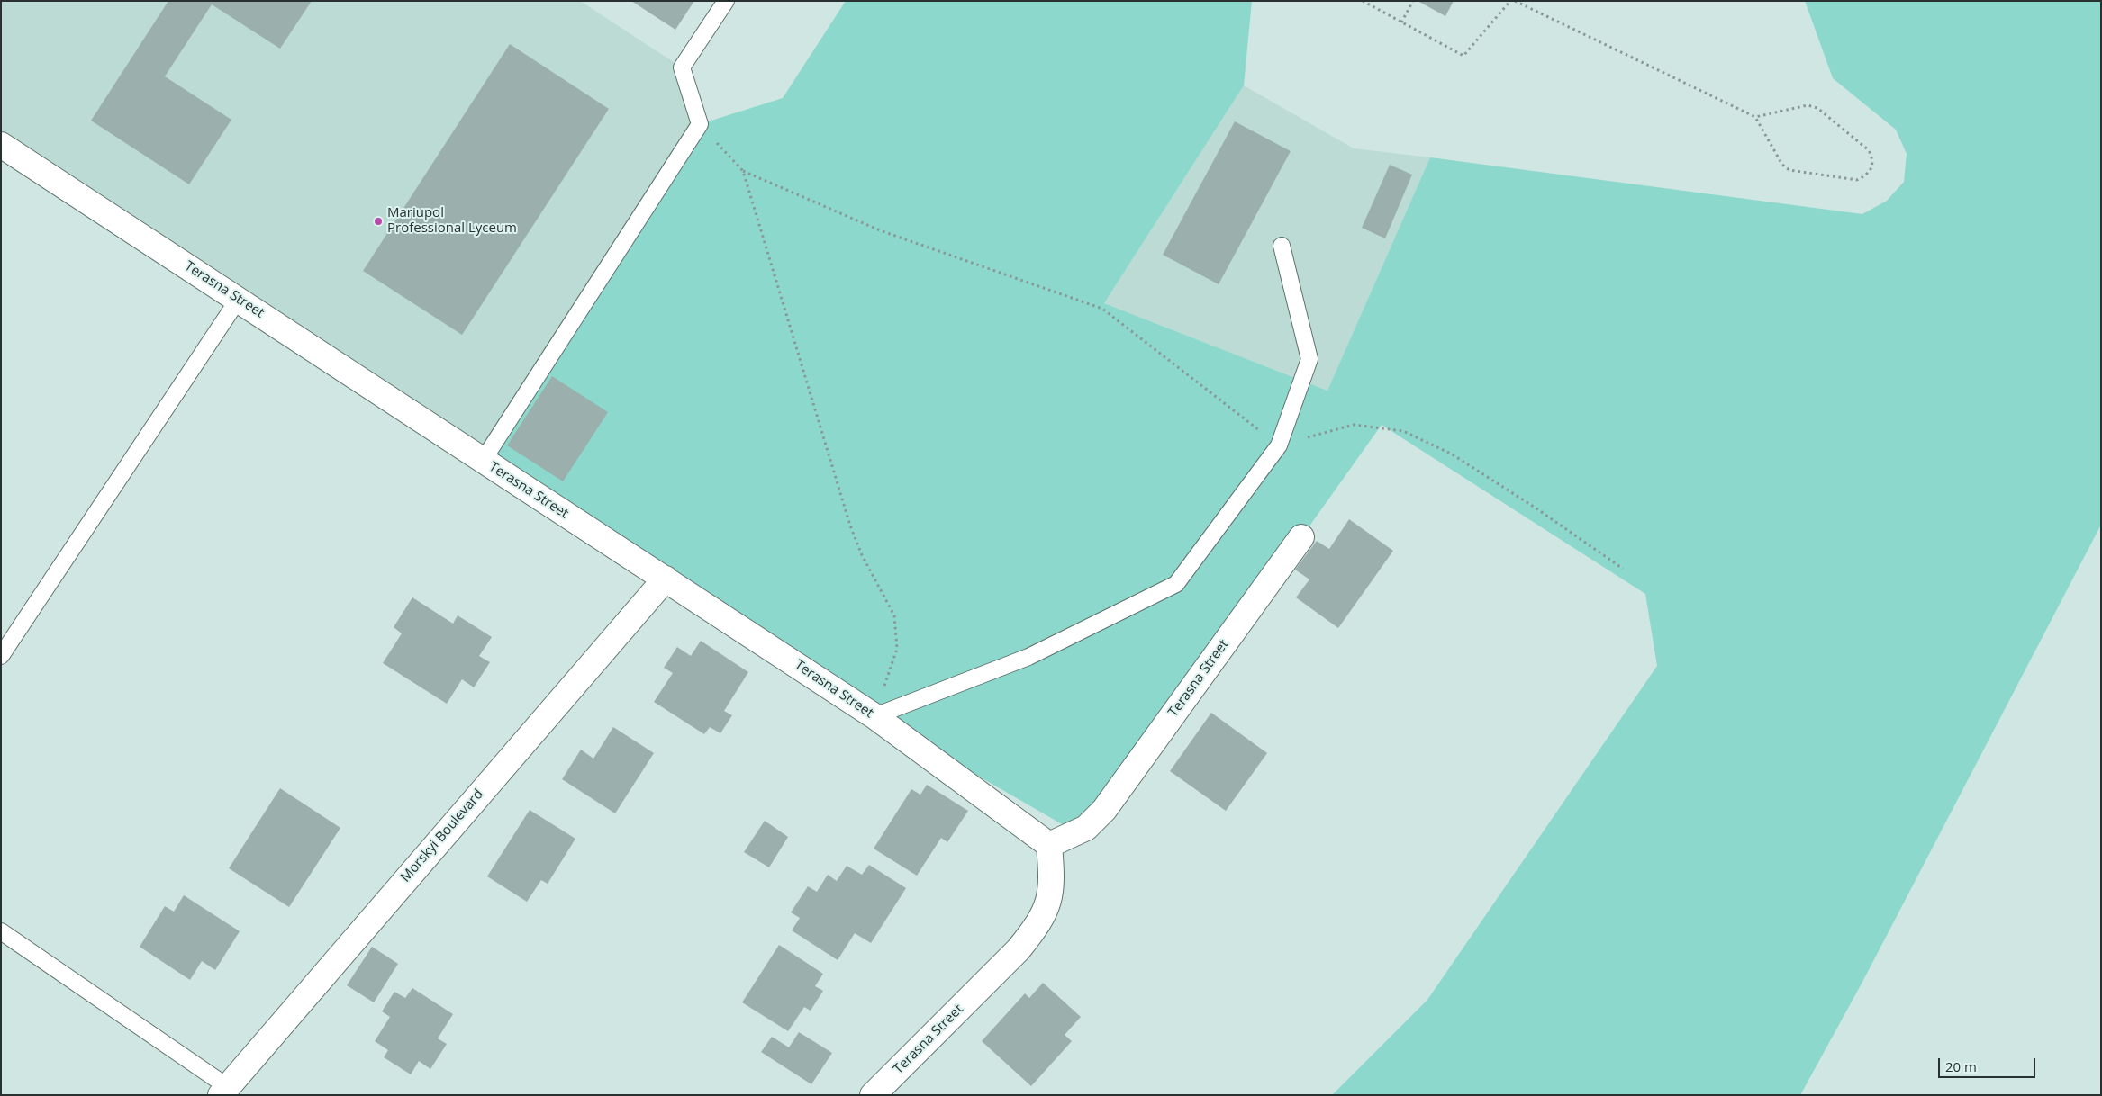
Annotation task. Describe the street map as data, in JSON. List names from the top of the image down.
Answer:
{
  "streets": {
    "street": ["Terasna Street", "Morskyi Boulevard"]
  },
  "crossings": [
    ["Terasna Street", "Morskyi Boulevard"]
  ],
  "places": ["Mariupol Professional Lyceum"],
  "scale_bar": "20 m"
}
